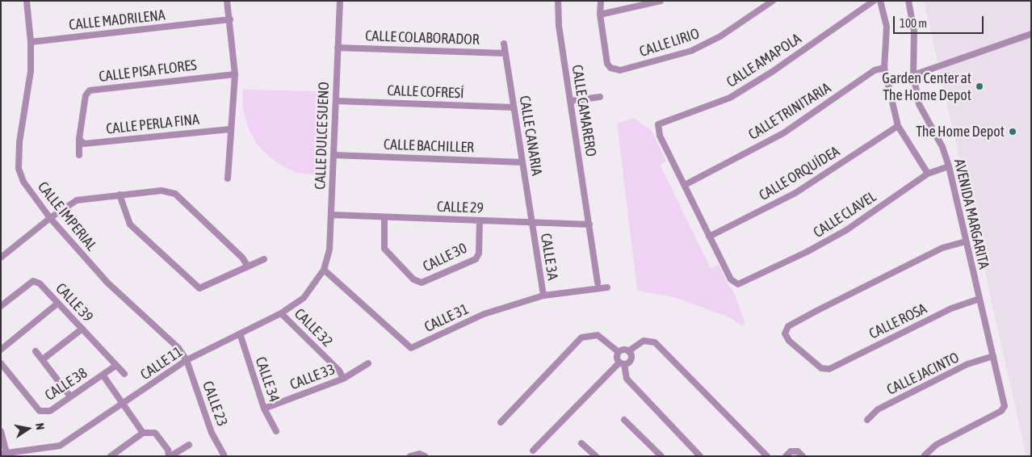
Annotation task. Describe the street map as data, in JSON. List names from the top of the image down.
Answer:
{
  "streets": {
    "street": [
      "CALLE MADRILENA",
      "CALLE COLABORADOR",
      "CALLE LIRIO",
      "CALLE AMAPOLA",
      "CALLE PISA FLORES",
      "CALLE COFRESÍ",
      "CALLE CAMARERO",
      "CALLE TRINITARIA",
      "CALLE PERLA FINA",
      "CALLE DULCE SUENO",
      "CALLE CANARIA",
      "CALLE BACHILLER",
      "CALLE ORQUÍDEA",
      "CALLE 29",
      "AVENIDA MARGARITA",
      "CALLE CLAVEL",
      "CALLE IMPERIAL",
      "CALLE 3A",
      "CALLE 30",
      "CALLE 39",
      "CALLE 31",
      "CALLE ROSA",
      "CALLE 32",
      "CALLE 11",
      "CALLE JACINTO",
      "CALLE 33",
      "CALLE 34",
      "CALLE 38",
      "CALLE 23"
    ]
  },
  "crossings": [
    ["CALLE MADRILENA", "CALLE IMPERIAL"],
    ["CALLE COLABORADOR", "CALLE DULCE SUENO"],
    ["CALLE COLABORADOR", "CALLE CANARIA"],
    ["CALLE AMAPOLA", "CALLE TRINITARIA"],
    ["CALLE PISA FLORES", "CALLE PERLA FINA"],
    ["CALLE COFRESÍ", "CALLE DULCE SUENO"],
    ["CALLE COFRESÍ", "CALLE CANARIA"],
    ["CALLE CAMARERO", "CALLE 29"],
    ["CALLE DULCE SUENO", "CALLE BACHILLER"],
    ["CALLE DULCE SUENO", "CALLE 29"],
    ["CALLE DULCE SUENO", "CALLE 31"],
    ["CALLE DULCE SUENO", "CALLE 11"],
    ["CALLE CANARIA", "CALLE BACHILLER"],
    ["CALLE CANARIA", "CALLE 29"],
    ["CALLE CANARIA", "CALLE 3A"],
    ["CALLE ORQUÍDEA", "CALLE CLAVEL"],
    ["CALLE 29", "CALLE 3A"],
    ["CALLE 29", "CALLE 30"],
    ["AVENIDA MARGARITA", "CALLE CLAVEL"],
    ["AVENIDA MARGARITA", "CALLE ROSA"],
    ["AVENIDA MARGARITA", "CALLE JACINTO"],
    ["CALLE IMPERIAL", "CALLE 11"],
    ["CALLE IMPERIAL", "CALLE 23"],
    ["CALLE 3A", "CALLE 31"],
    ["CALLE 39", "CALLE 38"],
    ["CALLE 31", "CALLE 11"],
    ["CALLE 32", "CALLE 11"],
    ["CALLE 32", "CALLE 33"],
    ["CALLE 11", "CALLE 34"],
    ["CALLE 11", "CALLE 23"],
    ["CALLE 33", "CALLE 34"]
  ],
  "places": ["Garden Center at The Home Depot", "The Home Depot"],
  "scale_bar": "100 m",
  "north": "right"
}
